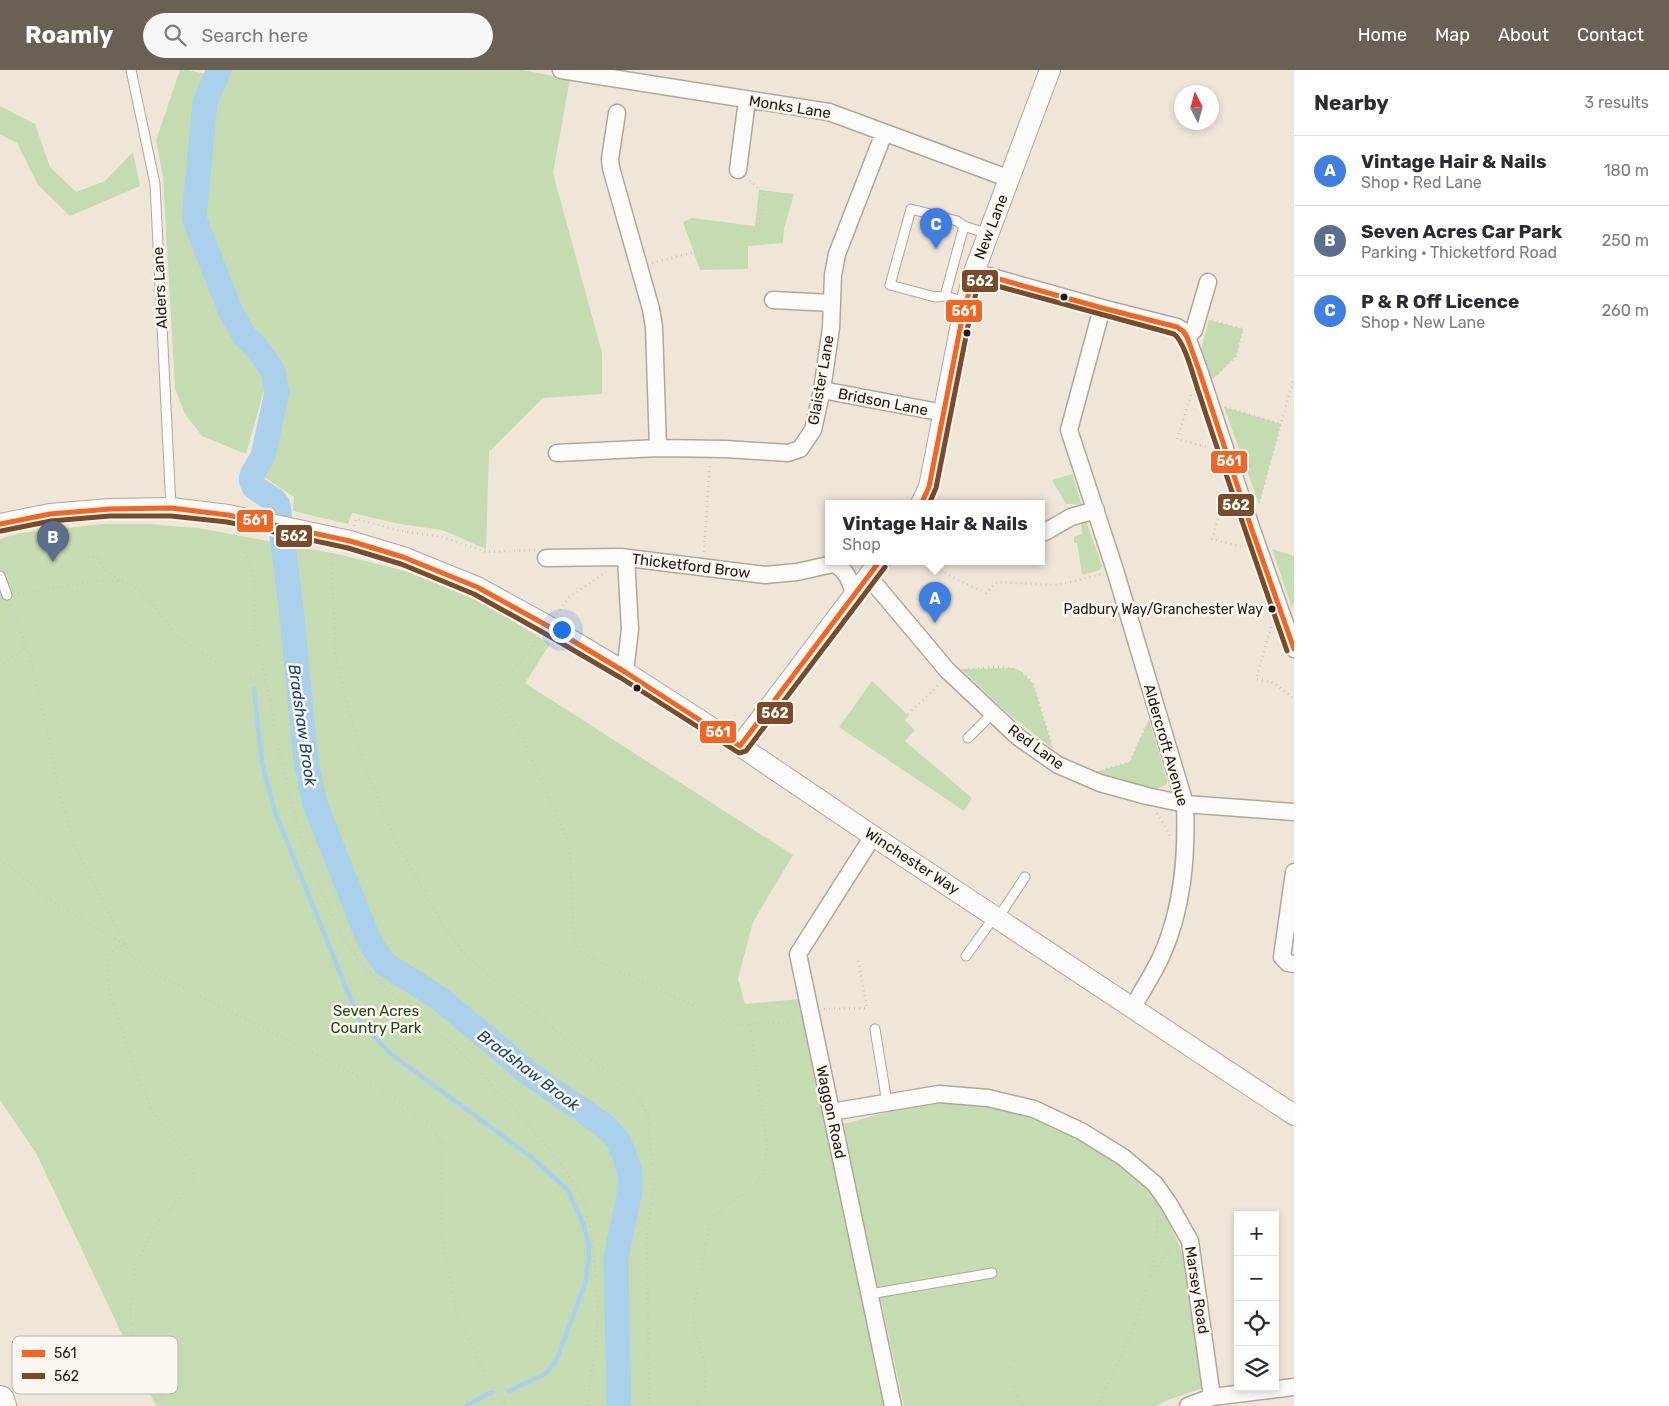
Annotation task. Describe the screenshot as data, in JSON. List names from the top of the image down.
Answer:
{
  "streets": {
    "street": [
      "Monks Lane",
      "New Lane",
      "Glaister Lane",
      "Bridson Lane",
      "Thicketford Brow",
      "Aldercroft Avenue",
      "Red Lane",
      "Winchester Way",
      "Waggon Road",
      "Marsey Road"
    ],
    "lane": ["Alders Lane"]
  },
  "crossings": [
    ["Monks Lane", "New Lane"],
    ["Monks Lane", "Glaister Lane"],
    ["New Lane", "Bridson Lane"],
    ["Alders Lane", "Winchester Way"],
    ["Glaister Lane", "Bridson Lane"],
    ["Aldercroft Avenue", "Red Lane"],
    ["Aldercroft Avenue", "Winchester Way"],
    ["Winchester Way", "Waggon Road"],
    ["Waggon Road", "Marsey Road"]
  ],
  "water": ["Bradshaw Brook"],
  "parks": ["Seven Acres Country Park"],
  "places": ["Padbury Way/Granchester Way"],
  "lines": ["transit line 561", "transit line 562"],
  "legend": ["561", "562"],
  "north": "top",
  "page": {
    "header": "Roamly",
    "search": "Search here",
    "nav": [
      "Home",
      "Map",
      "About",
      "Contact"
    ],
    "heading": ["Nearby", "3 results"],
    "list": [
      {
        "mark": "A",
        "name": "Vintage Hair & Nails",
        "note": "Shop · Red Lane",
        "value": "180 m"
      },
      {
        "mark": "B",
        "name": "Seven Acres Car Park",
        "note": "Parking · Thicketford Road",
        "value": "250 m"
      },
      {
        "mark": "C",
        "name": "P & R Off Licence",
        "note": "Shop · New Lane",
        "value": "260 m"
      }
    ],
    "pins": ["C", "B", "A"],
    "popup": ["Vintage Hair & Nails", "Shop"],
    "map_buttons": ["+", "−"]
  }
}
